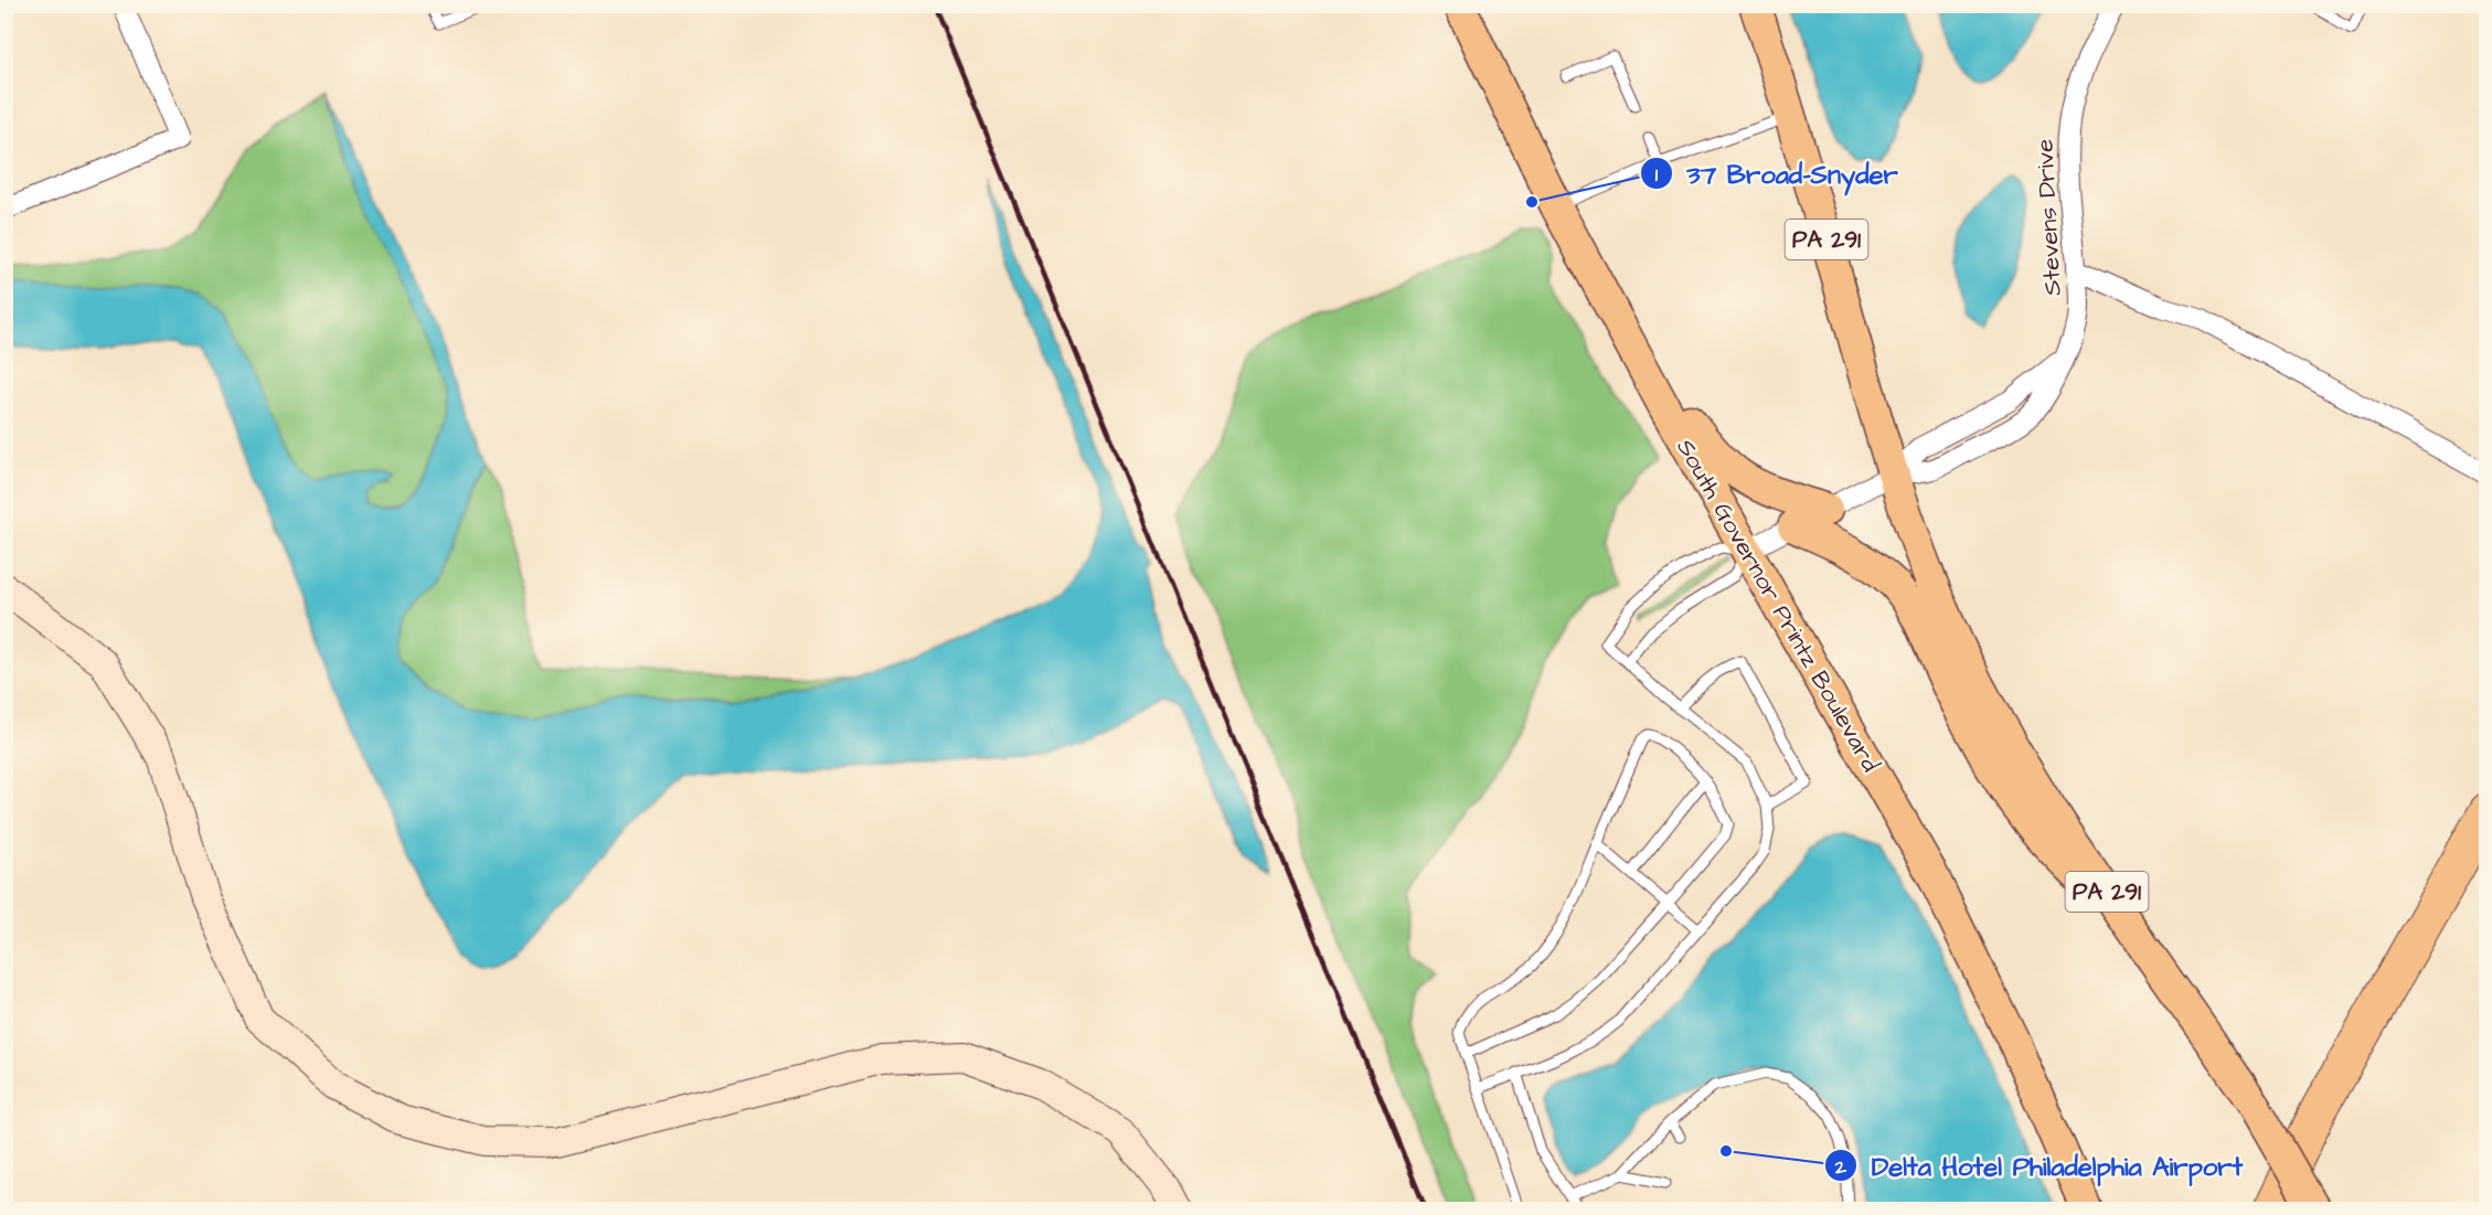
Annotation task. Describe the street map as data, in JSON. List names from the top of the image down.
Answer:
{
  "streets": {
    "main road": ["PA 291", "South Governor Printz Boulevard"],
    "street": ["Stevens Drive"]
  },
  "crossings": [
    ["Stevens Drive", "PA 291"],
    ["Stevens Drive", "South Governor Printz Boulevard"]
  ],
  "places": ["37 Broad-Snyder", "Delta Hotel Philadelphia Airport"]
}
